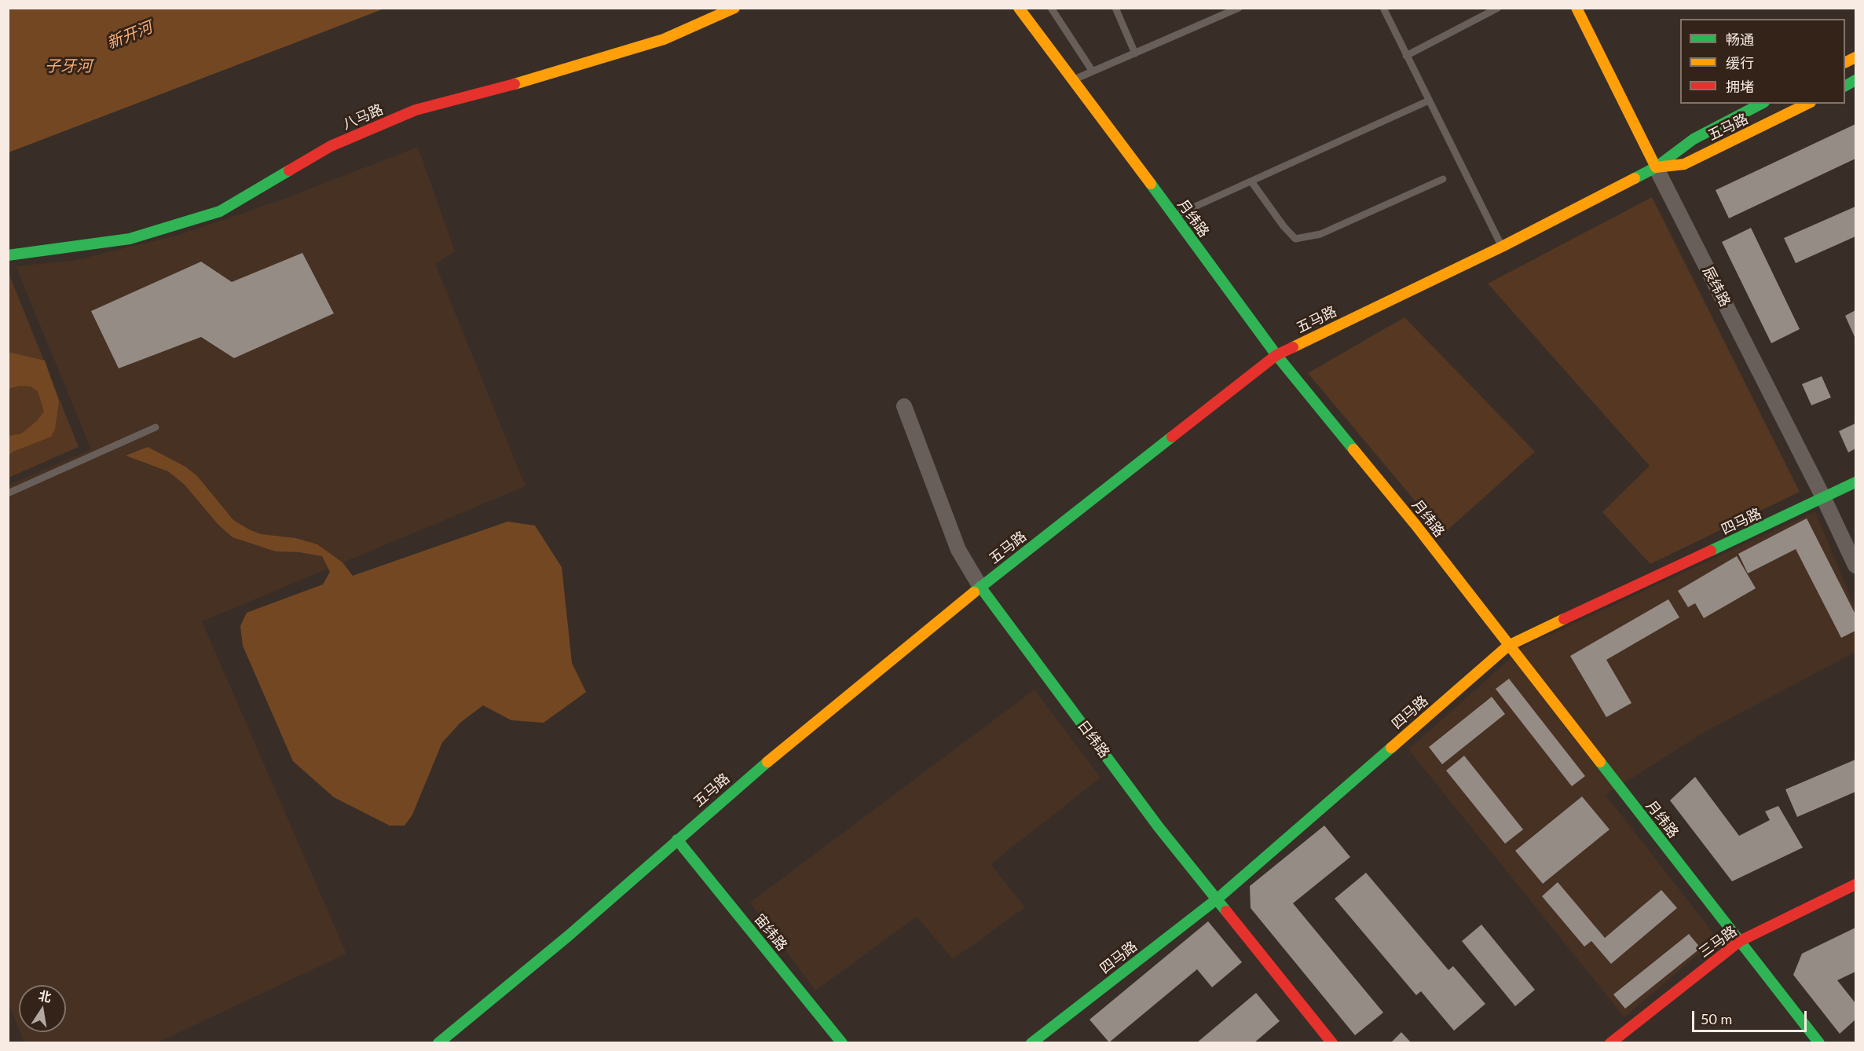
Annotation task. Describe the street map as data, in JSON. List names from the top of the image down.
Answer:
{
  "streets": {
    "street": [
      "八马路",
      "五马路",
      "月纬路",
      "辰纬路",
      "四马路",
      "日纬路",
      "宙纬路",
      "三马路"
    ]
  },
  "crossings": [
    ["五马路", "月纬路"],
    ["五马路", "辰纬路"],
    ["五马路", "日纬路"],
    ["五马路", "宙纬路"],
    ["月纬路", "四马路"],
    ["月纬路", "三马路"],
    ["辰纬路", "四马路"],
    ["四马路", "日纬路"]
  ],
  "water": ["新开河", "子牙河"],
  "legend": ["畅通", "缓行", "拥堵"],
  "scale_bar": "50 m",
  "north": "top"
}
